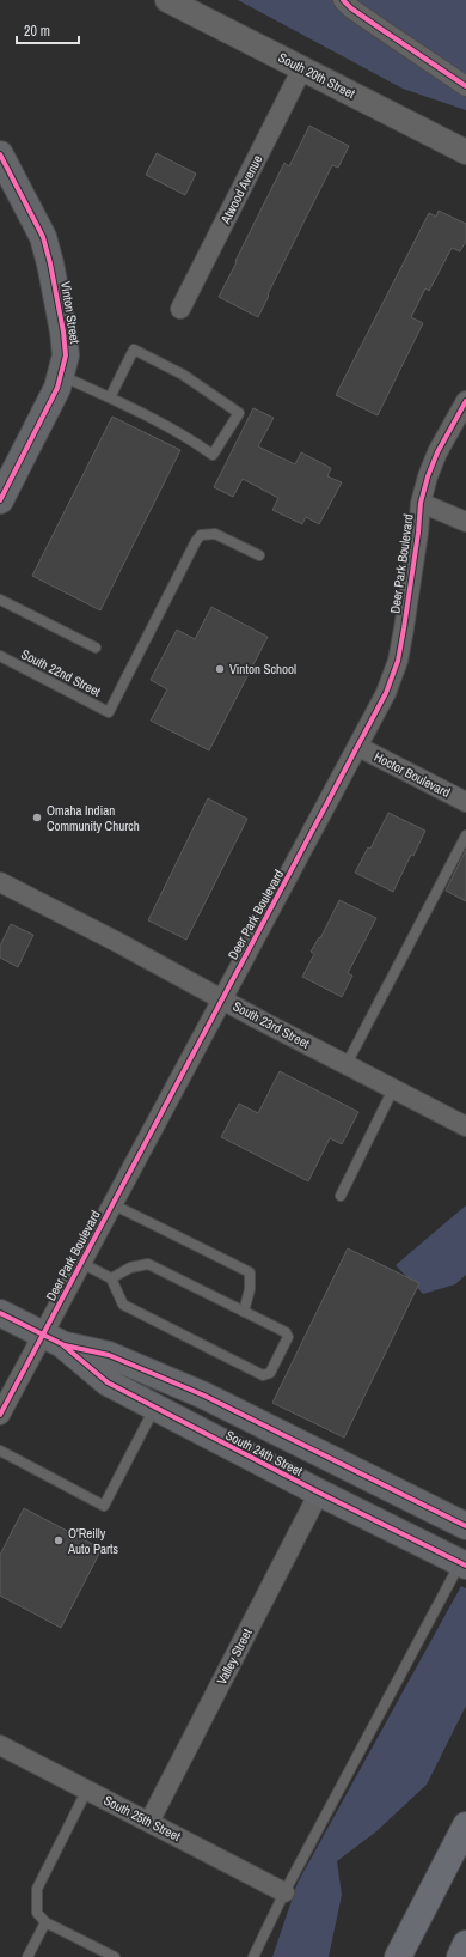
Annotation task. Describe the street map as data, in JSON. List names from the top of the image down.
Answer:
{
  "streets": {
    "main road": ["Vinton Street", "South 24th Street"],
    "street": [
      "South 20th Street",
      "Atwood Avenue",
      "Deer Park Boulevard",
      "Hoctor Boulevard",
      "South 23rd Street",
      "Valley Street",
      "South 25th Street"
    ],
    "lane": ["South 22nd Street"]
  },
  "crossings": [
    ["South 20th Street", "Atwood Avenue"],
    ["Deer Park Boulevard", "Hoctor Boulevard"],
    ["Deer Park Boulevard", "South 23rd Street"],
    ["Deer Park Boulevard", "South 24th Street"],
    ["South 24th Street", "Valley Street"],
    ["Valley Street", "South 25th Street"]
  ],
  "places": ["Vinton School", "Omaha Indian Community Church", "O'Reilly Auto Parts"],
  "scale_bar": "20 m"
}
